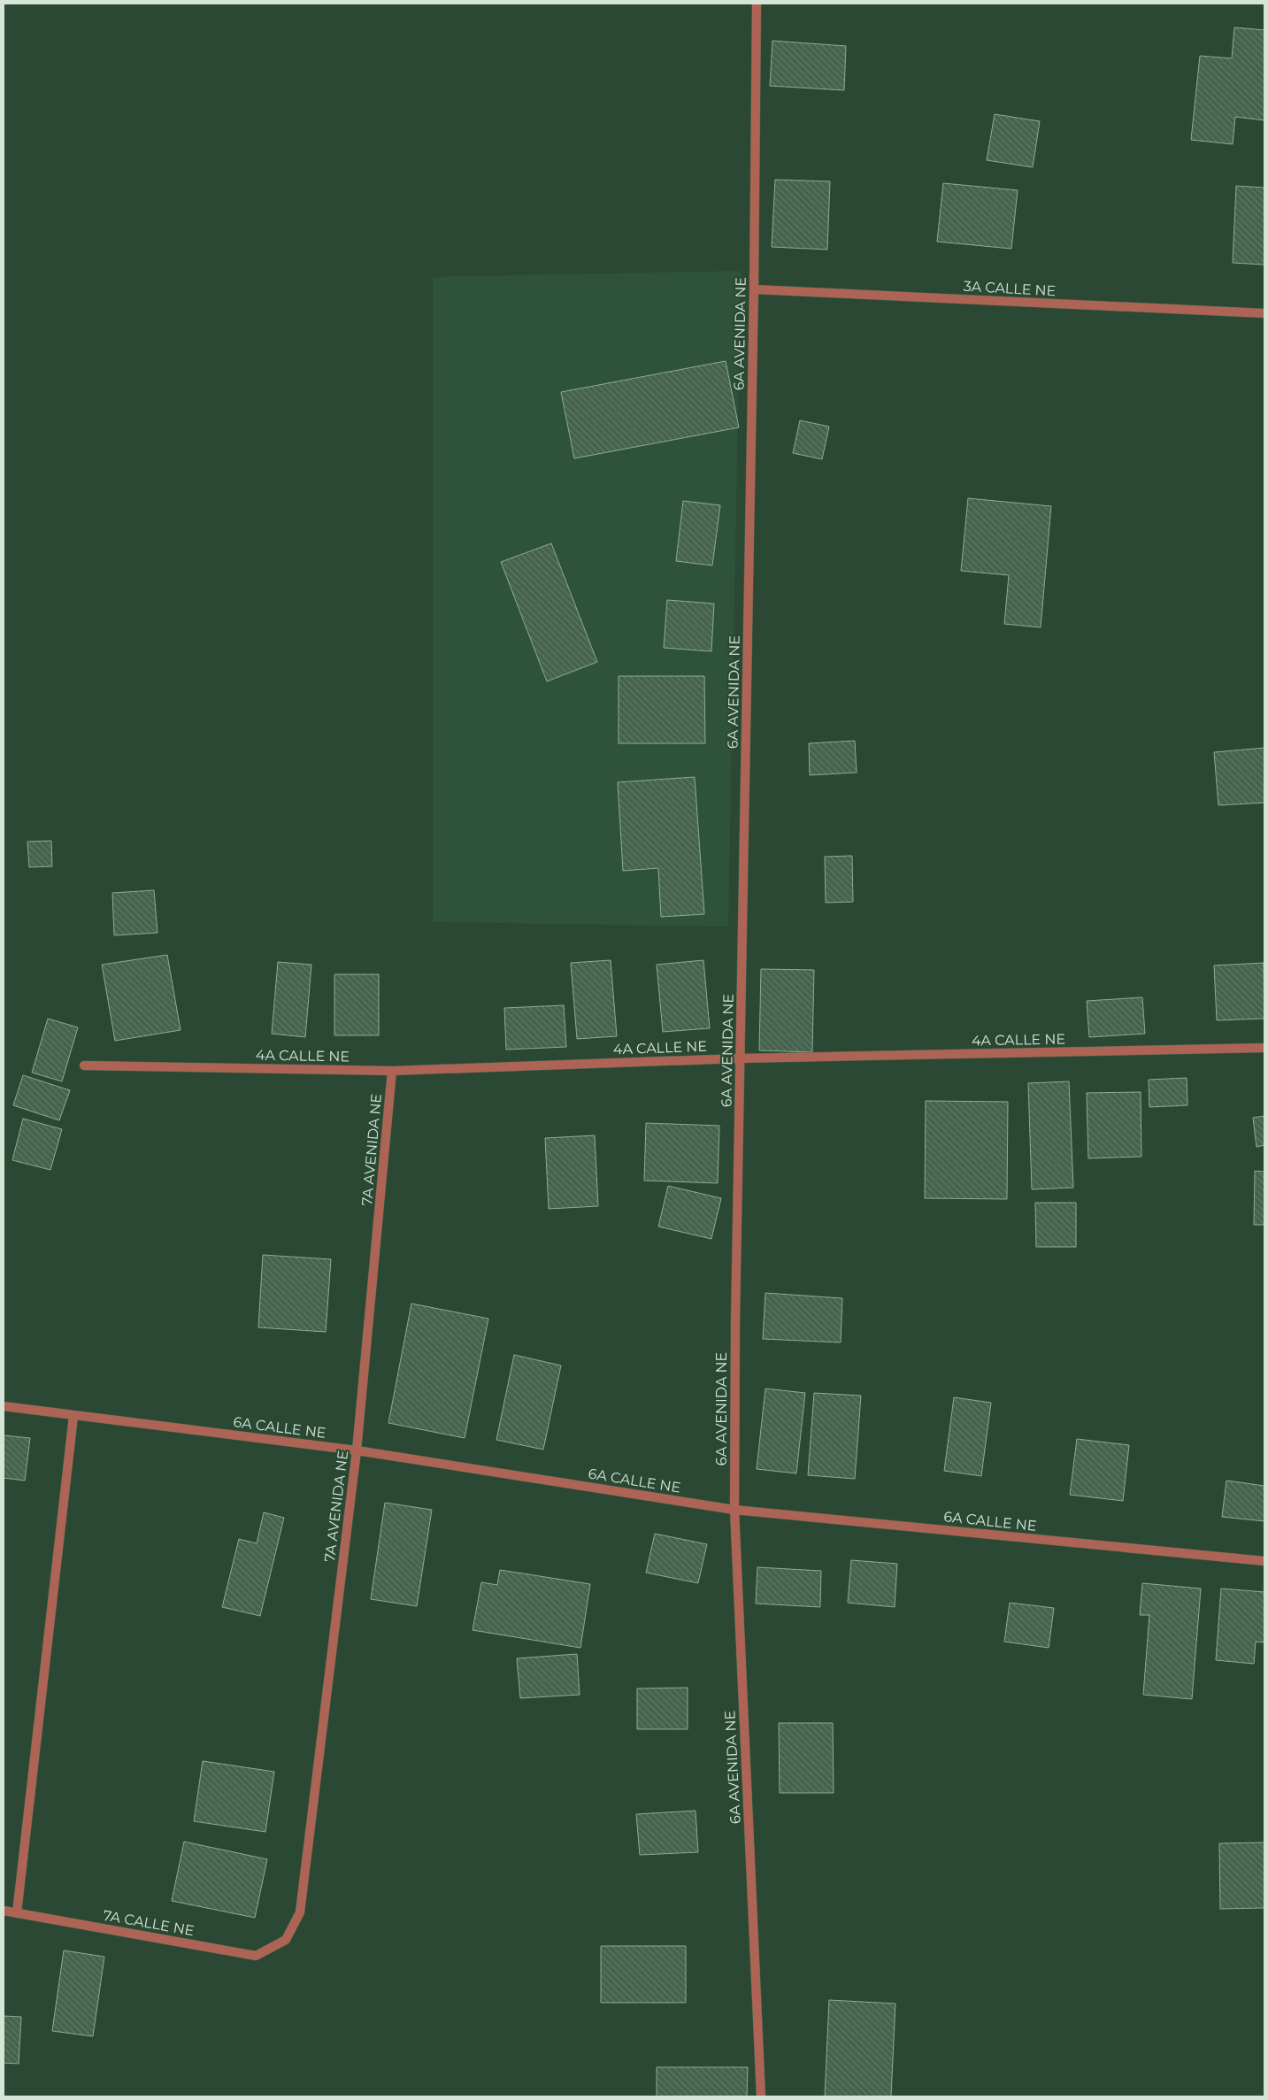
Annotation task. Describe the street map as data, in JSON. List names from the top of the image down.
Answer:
{
  "streets": {
    "street": [
      "3A CALLE NE",
      "6A AVENIDA NE",
      "4A CALLE NE",
      "7A AVENIDA NE",
      "6A CALLE NE",
      "7A CALLE NE"
    ]
  },
  "crossings": [
    ["3A CALLE NE", "6A AVENIDA NE"],
    ["6A AVENIDA NE", "4A CALLE NE"],
    ["6A AVENIDA NE", "6A CALLE NE"],
    ["4A CALLE NE", "7A AVENIDA NE"],
    ["7A AVENIDA NE", "6A CALLE NE"],
    ["7A AVENIDA NE", "7A CALLE NE"]
  ]
}
